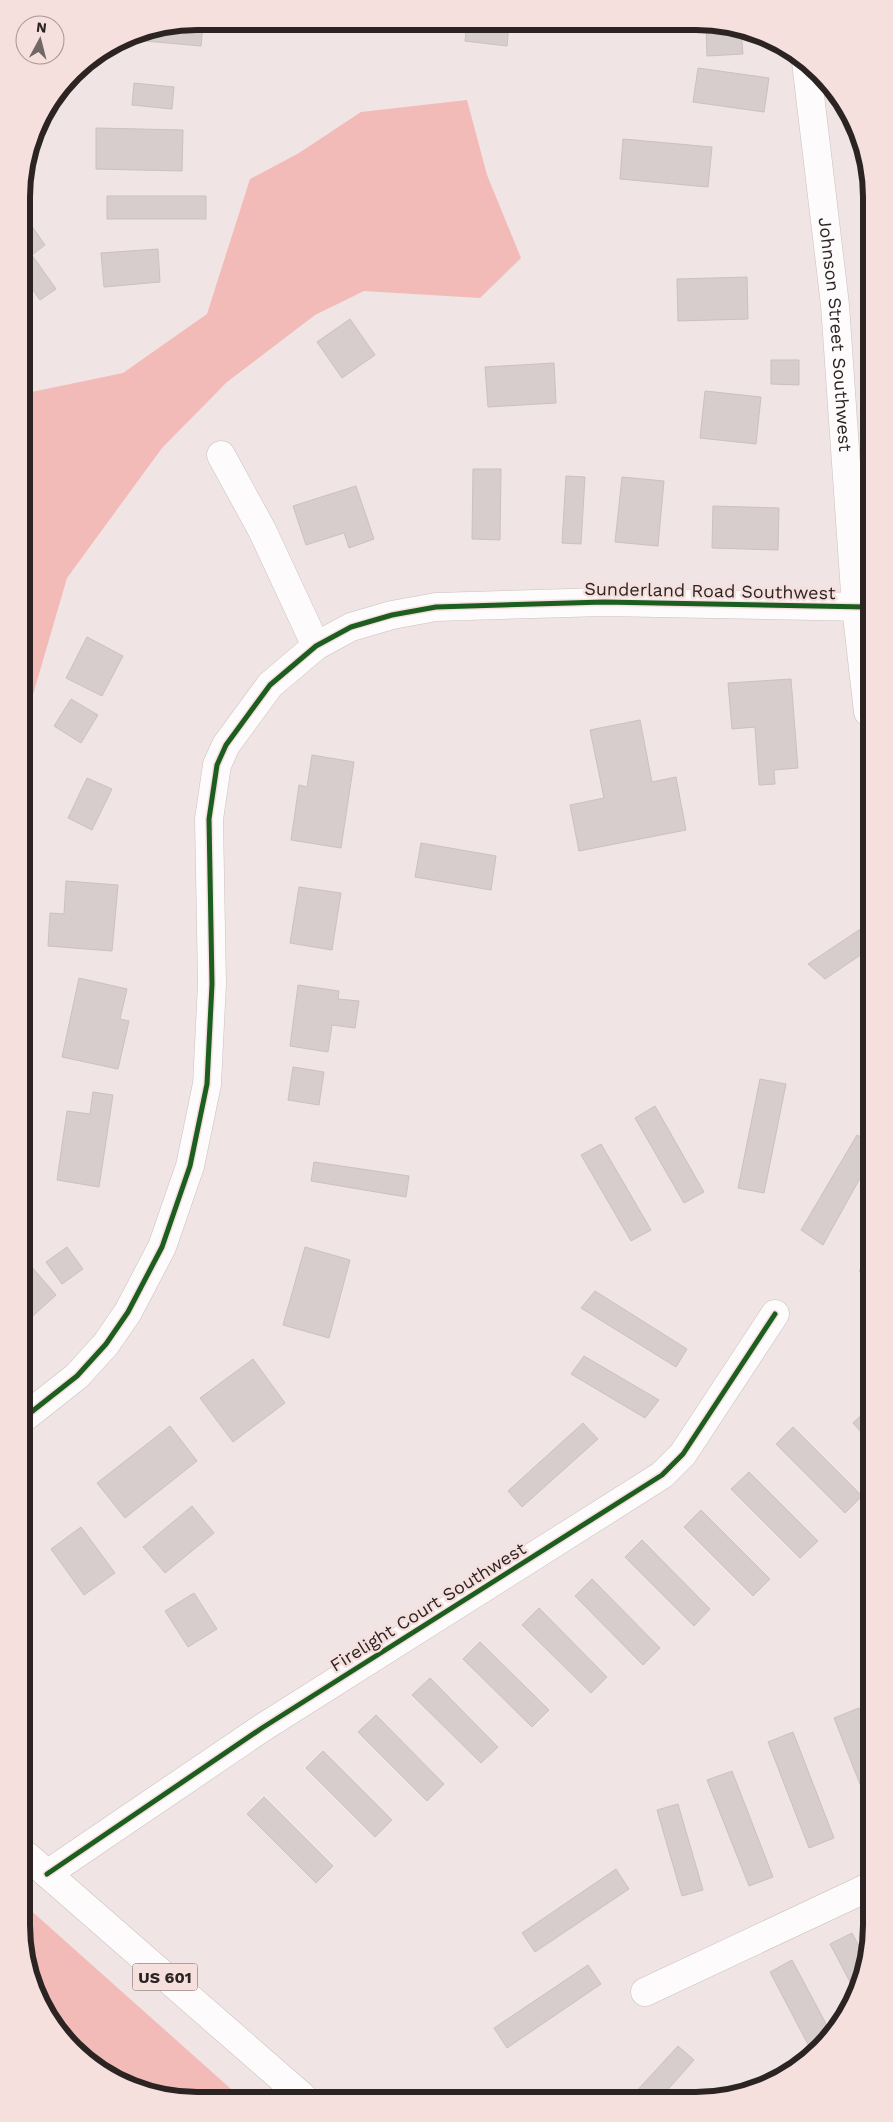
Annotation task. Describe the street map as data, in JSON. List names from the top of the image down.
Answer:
{
  "streets": {
    "main road": [
      "Johnson Street Southwest",
      "Sunderland Road Southwest",
      "Firelight Court Southwest",
      "US 601"
    ]
  },
  "crossings": [
    ["Johnson Street Southwest", "Sunderland Road Southwest"],
    ["Firelight Court Southwest", "US 601"]
  ],
  "north": "top"
}
